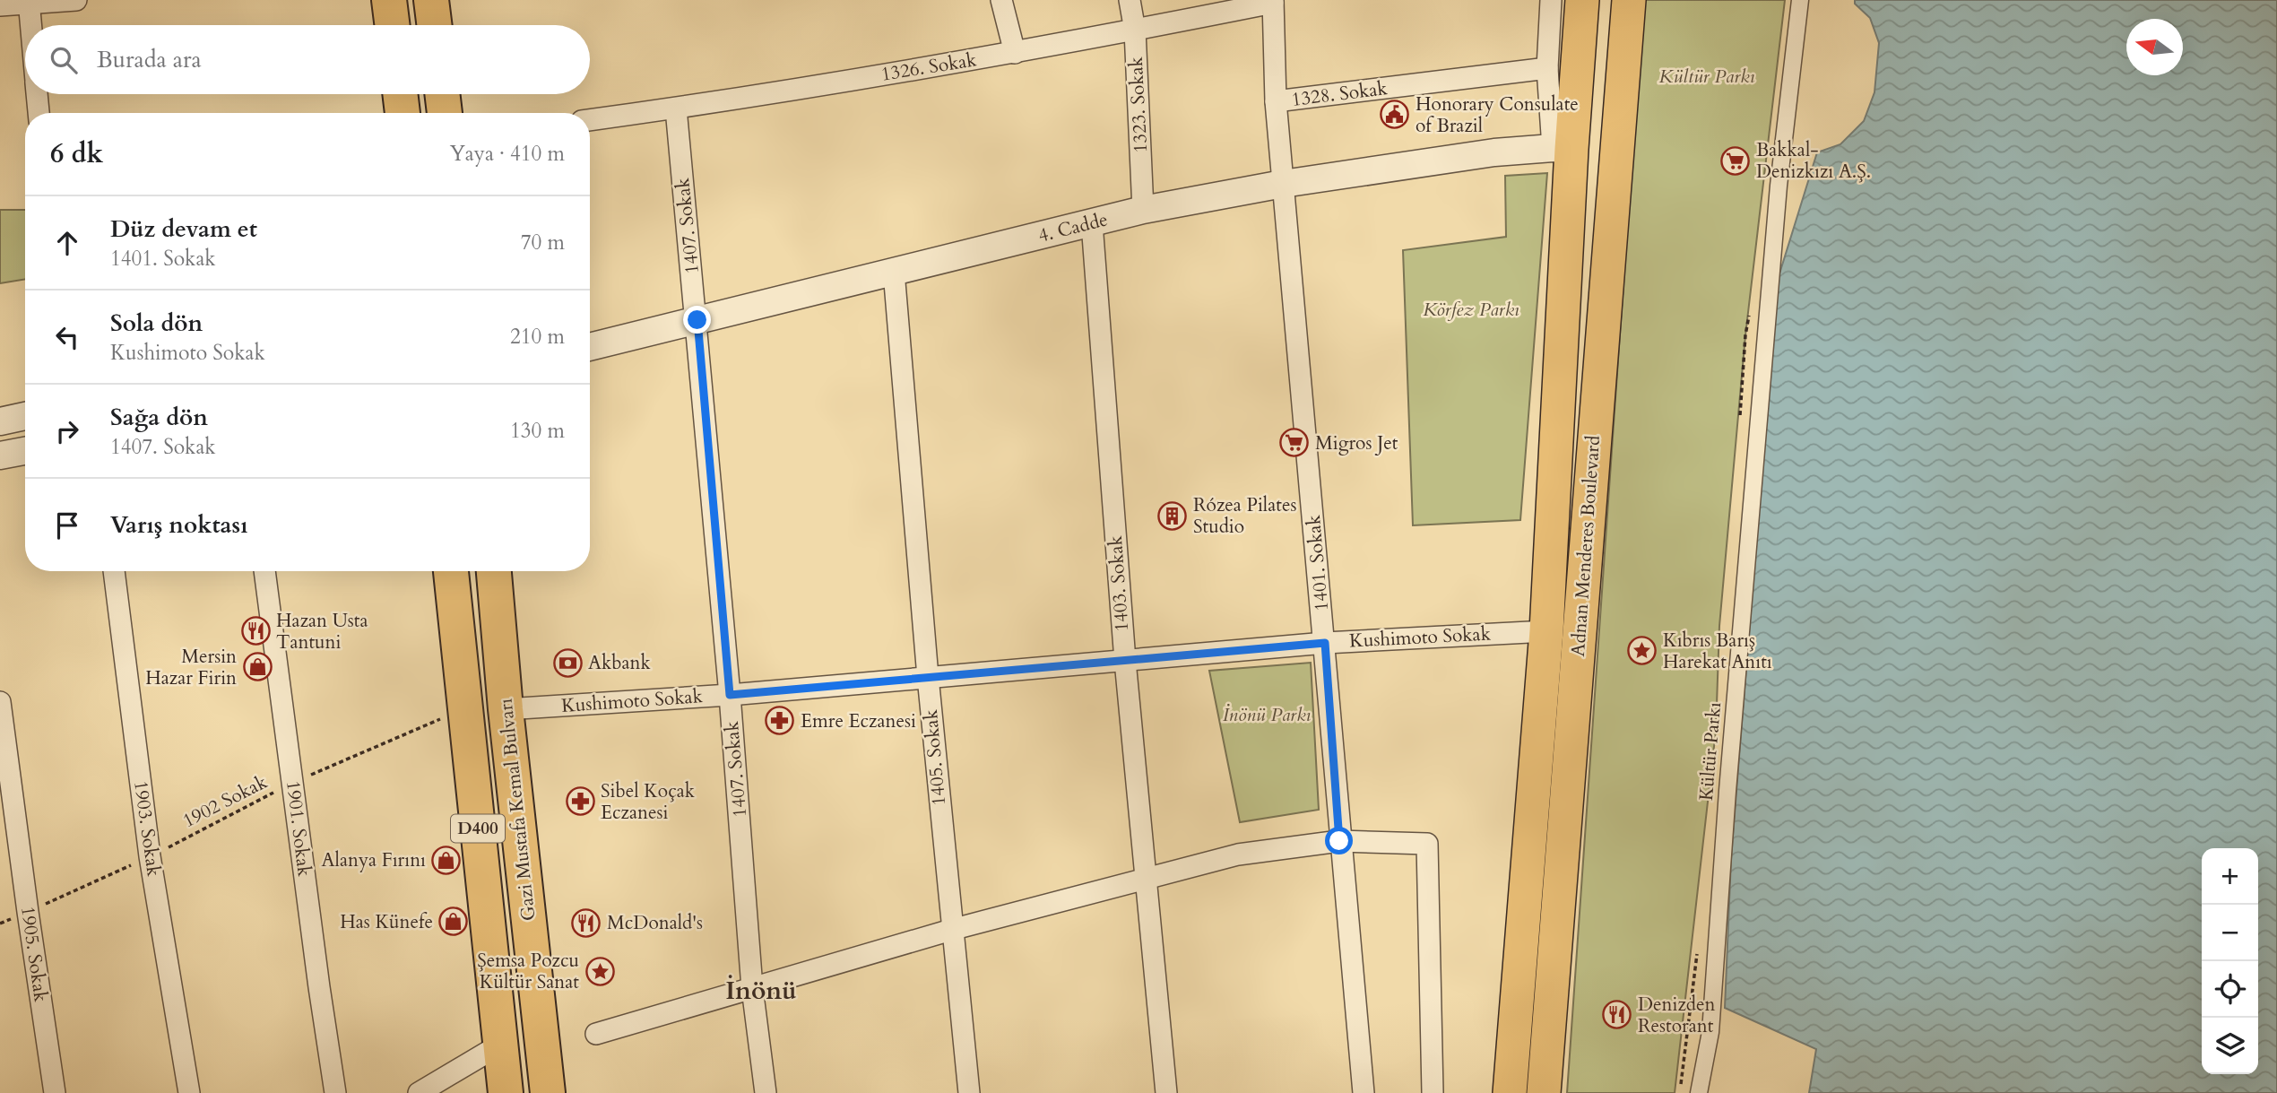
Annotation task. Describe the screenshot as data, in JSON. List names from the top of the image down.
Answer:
{
  "streets": {
    "highway": ["Gazi Mustafa Kemal Bulvarı", "D400"],
    "main road": ["Adnan Menderes Boulevard"],
    "street": [
      "1326. Sokak",
      "1328. Sokak",
      "1323. Sokak",
      "1407. Sokak",
      "4. Cadde",
      "1401. Sokak",
      "1403. Sokak",
      "Kushimoto Sokak",
      "Kültür Parkı",
      "1405. Sokak",
      "1903. Sokak",
      "1901. Sokak",
      "1905. Sokak"
    ],
    "path": ["1902 Sokak"]
  },
  "crossings": [
    ["1326. Sokak", "1323. Sokak"],
    ["1326. Sokak", "1407. Sokak"],
    ["1326. Sokak", "1401. Sokak"],
    ["1328. Sokak", "1401. Sokak"],
    ["1323. Sokak", "4. Cadde"],
    ["1407. Sokak", "4. Cadde"],
    ["1407. Sokak", "Kushimoto Sokak"],
    ["4. Cadde", "Adnan Menderes Boulevard"],
    ["4. Cadde", "1401. Sokak"],
    ["4. Cadde", "1403. Sokak"],
    ["4. Cadde", "1405. Sokak"],
    ["Adnan Menderes Boulevard", "Kushimoto Sokak"],
    ["1401. Sokak", "Kushimoto Sokak"],
    ["1403. Sokak", "Kushimoto Sokak"],
    ["Kushimoto Sokak", "1405. Sokak"],
    ["Kushimoto Sokak", "Gazi Mustafa Kemal Bulvarı"],
    ["1902 Sokak", "1903. Sokak"],
    ["1902 Sokak", "1901. Sokak"],
    ["1902 Sokak", "D400"],
    ["1902 Sokak", "1905. Sokak"]
  ],
  "districts": ["İnönü"],
  "parks": ["Kültür Parkı", "Körfez Parkı", "İnönü Parkı"],
  "places": {
    "public building": ["Honorary Consulate of Brazil"],
    "supermarket": ["Bakkal- Denizkızı A.Ş.", "Migros Jet"],
    "building": ["Rózea Pilates Studio"],
    "restaurant": ["Hazan Usta Tantuni", "McDonald's", "Denizden Restorant"],
    "place": ["Kıbrıs Barış Harekat Anıtı", "Şemsa Pozcu Kültür Sanat"],
    "bank": ["Akbank"],
    "shop": ["Mersin Hazar Firin", "Alanya Fırını", "Has Künefe"],
    "pharmacy": ["Emre Eczanesi", "Sibel Koçak Eczanesi"]
  },
  "north": "left",
  "page": {
    "search": "Burada ara",
    "heading": ["6 dk", "Yaya · 410 m"],
    "list": [
      ["Düz devam et", "1401. Sokak", "70 m"],
      ["Sola dön", "Kushimoto Sokak", "210 m"],
      ["Sağa dön", "1407. Sokak", "130 m"],
      "Varış noktası"
    ],
    "map_buttons": ["+", "−"]
  }
}
